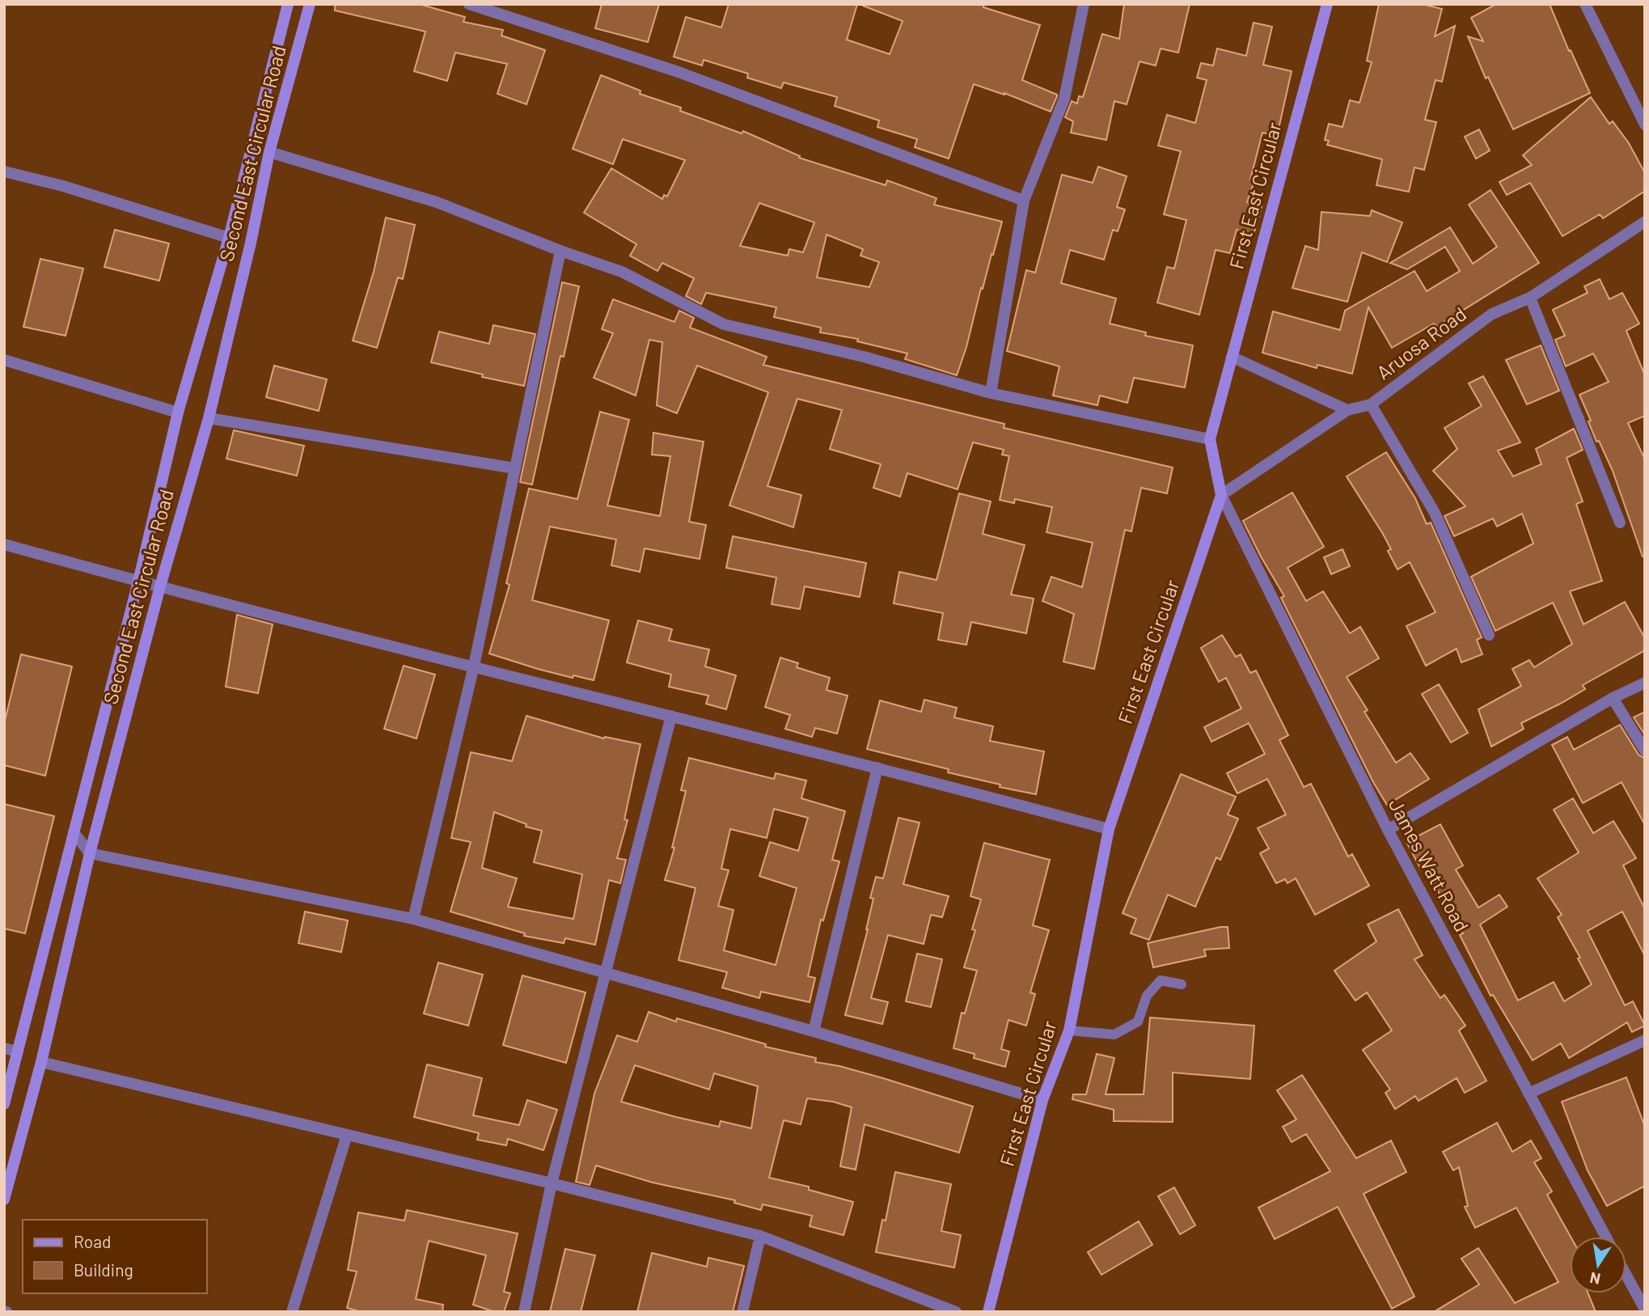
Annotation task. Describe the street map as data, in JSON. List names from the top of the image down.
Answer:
{
  "streets": {
    "main road": ["Second East Circular Road", "First East Circular"],
    "street": ["Aruosa Road", "James Watt Road"]
  },
  "crossings": [
    ["First East Circular", "Aruosa Road"],
    ["First East Circular", "James Watt Road"],
    ["Aruosa Road", "James Watt Road"]
  ],
  "legend": ["Road", "Building"],
  "north": "bottom"
}
